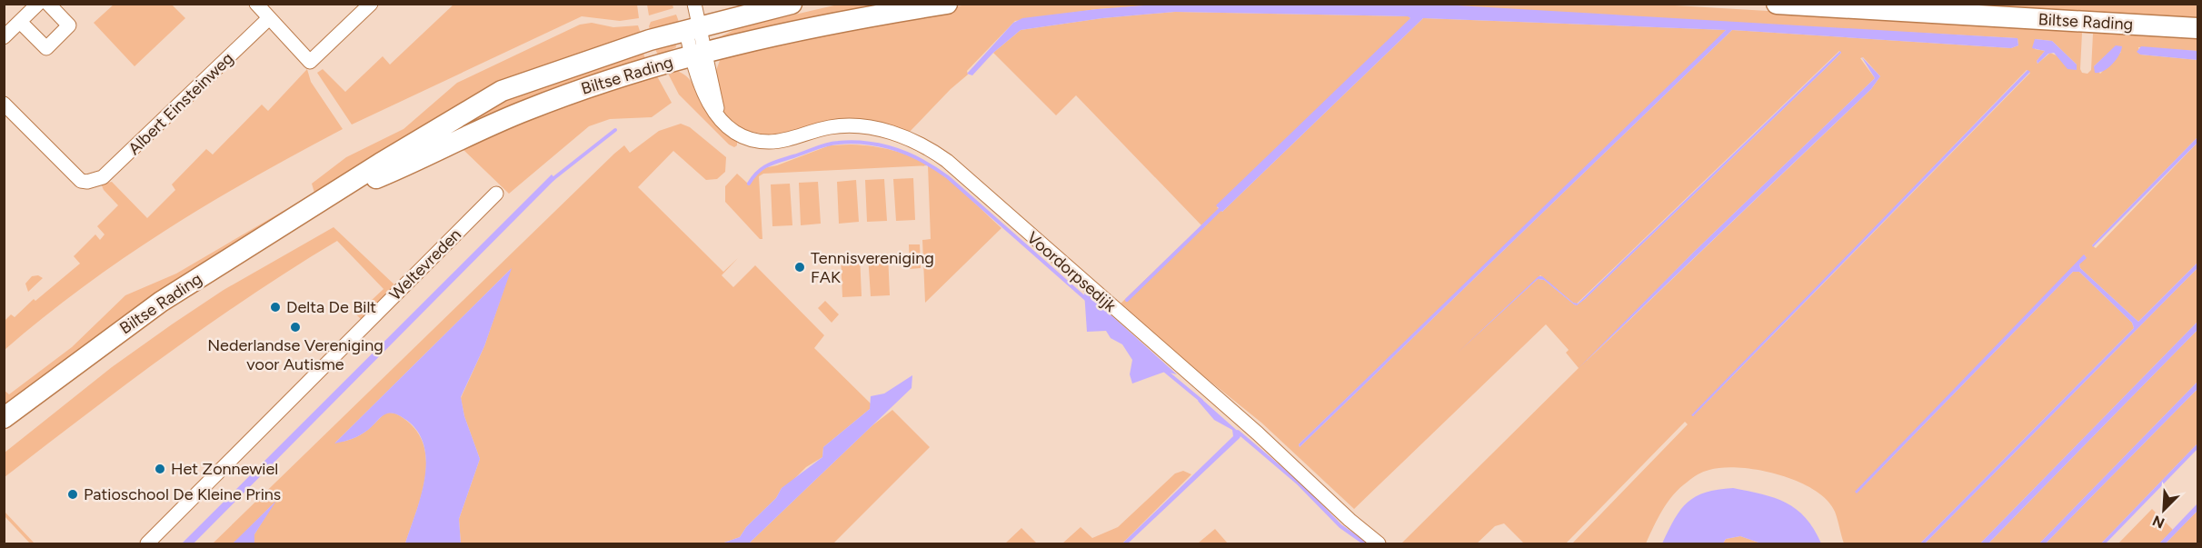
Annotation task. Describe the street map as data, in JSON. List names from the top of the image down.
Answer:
{
  "streets": {
    "main road": ["Biltse Rading"],
    "street": ["Albert Einsteinweg", "Weltevreden", "Voordorpsedijk"]
  },
  "crossings": [
    ["Biltse Rading", "Voordorpsedijk"]
  ],
  "places": [
    "Tennisvereniging FAK",
    "Delta De Bilt",
    "Nederlandse Vereniging voor Autisme",
    "Het Zonnewiel",
    "Patioschool De Kleine Prins"
  ],
  "north": "bottom left"
}
